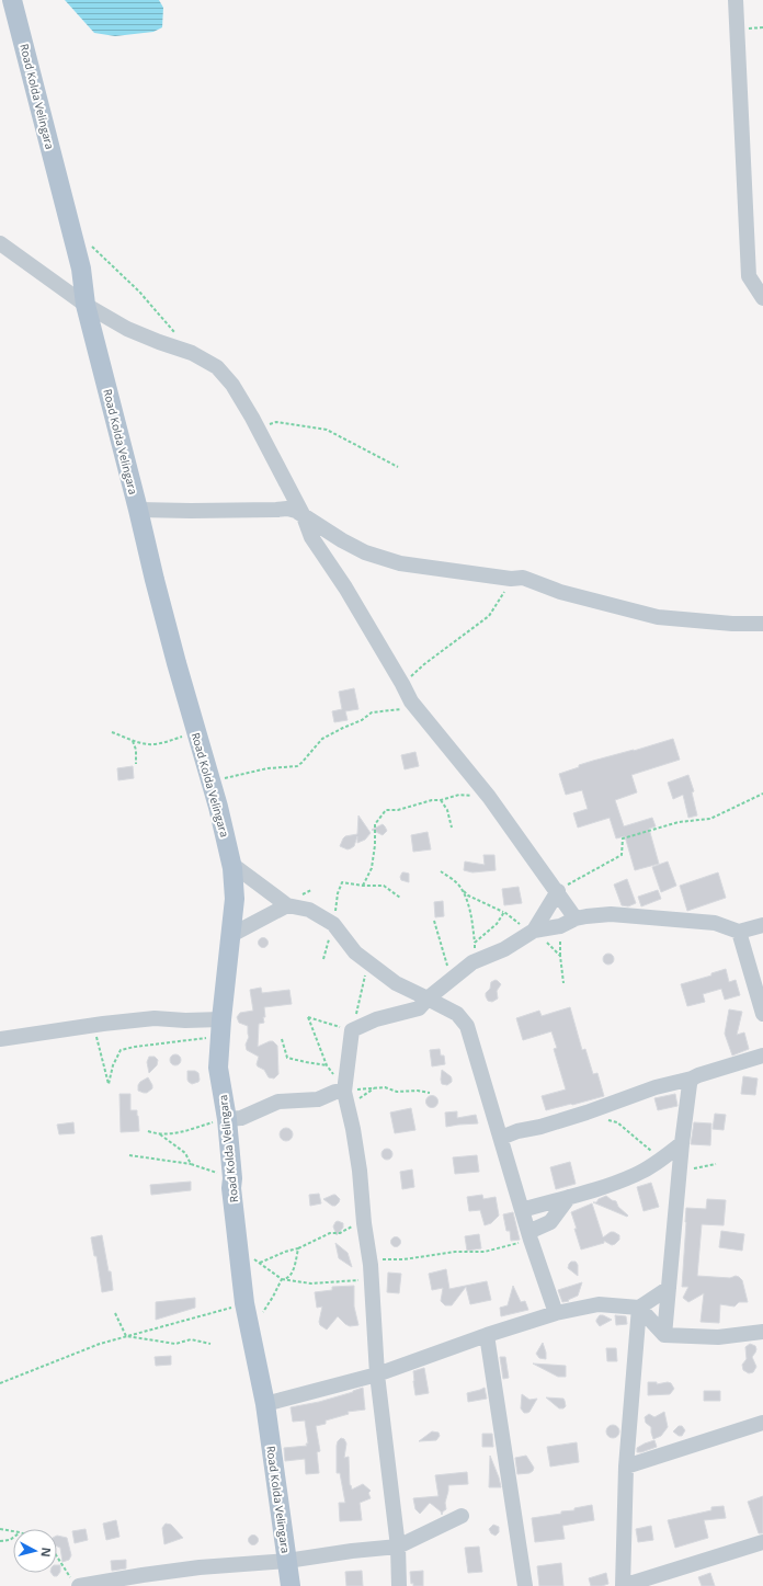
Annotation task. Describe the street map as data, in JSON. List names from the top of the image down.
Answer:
{
  "streets": {
    "main road": ["Road Kolda Velingara"]
  },
  "north": "right"
}
